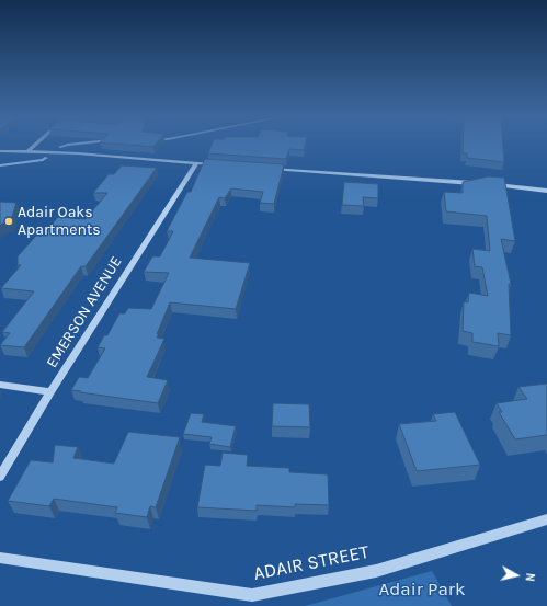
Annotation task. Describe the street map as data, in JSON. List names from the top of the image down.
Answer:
{
  "streets": {
    "street": ["EMERSON AVENUE", "ADAIR STREET"]
  },
  "parks": ["Adair Park"],
  "places": ["Adair Oaks Apartments"],
  "north": "right"
}
